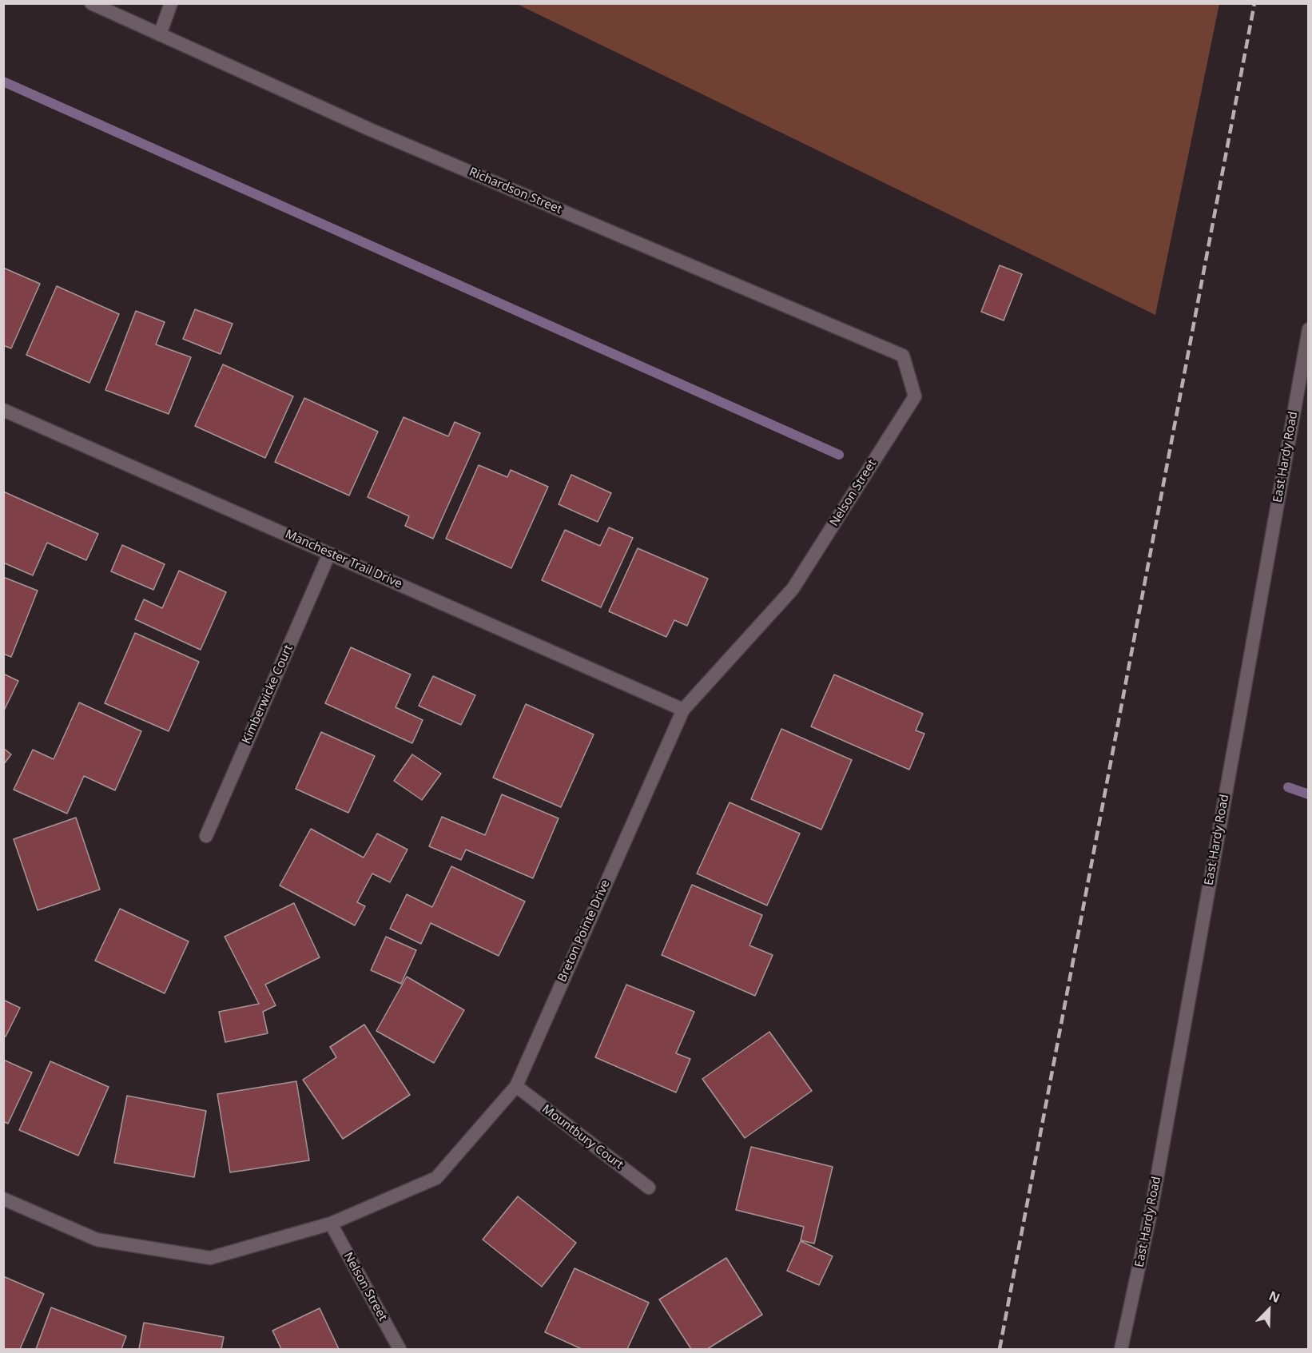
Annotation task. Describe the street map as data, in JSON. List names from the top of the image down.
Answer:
{
  "streets": {
    "street": [
      "Richardson Street",
      "East Hardy Road",
      "Nelson Street",
      "Manchester Trail Drive",
      "Kimberwicke Court",
      "Breton Pointe Drive",
      "Mountbury Court"
    ]
  },
  "crossings": [
    ["Richardson Street", "Nelson Street"],
    ["Nelson Street", "Breton Pointe Drive"],
    ["Manchester Trail Drive", "Kimberwicke Court"],
    ["Manchester Trail Drive", "Breton Pointe Drive"],
    ["Breton Pointe Drive", "Mountbury Court"]
  ],
  "north": "top right"
}
